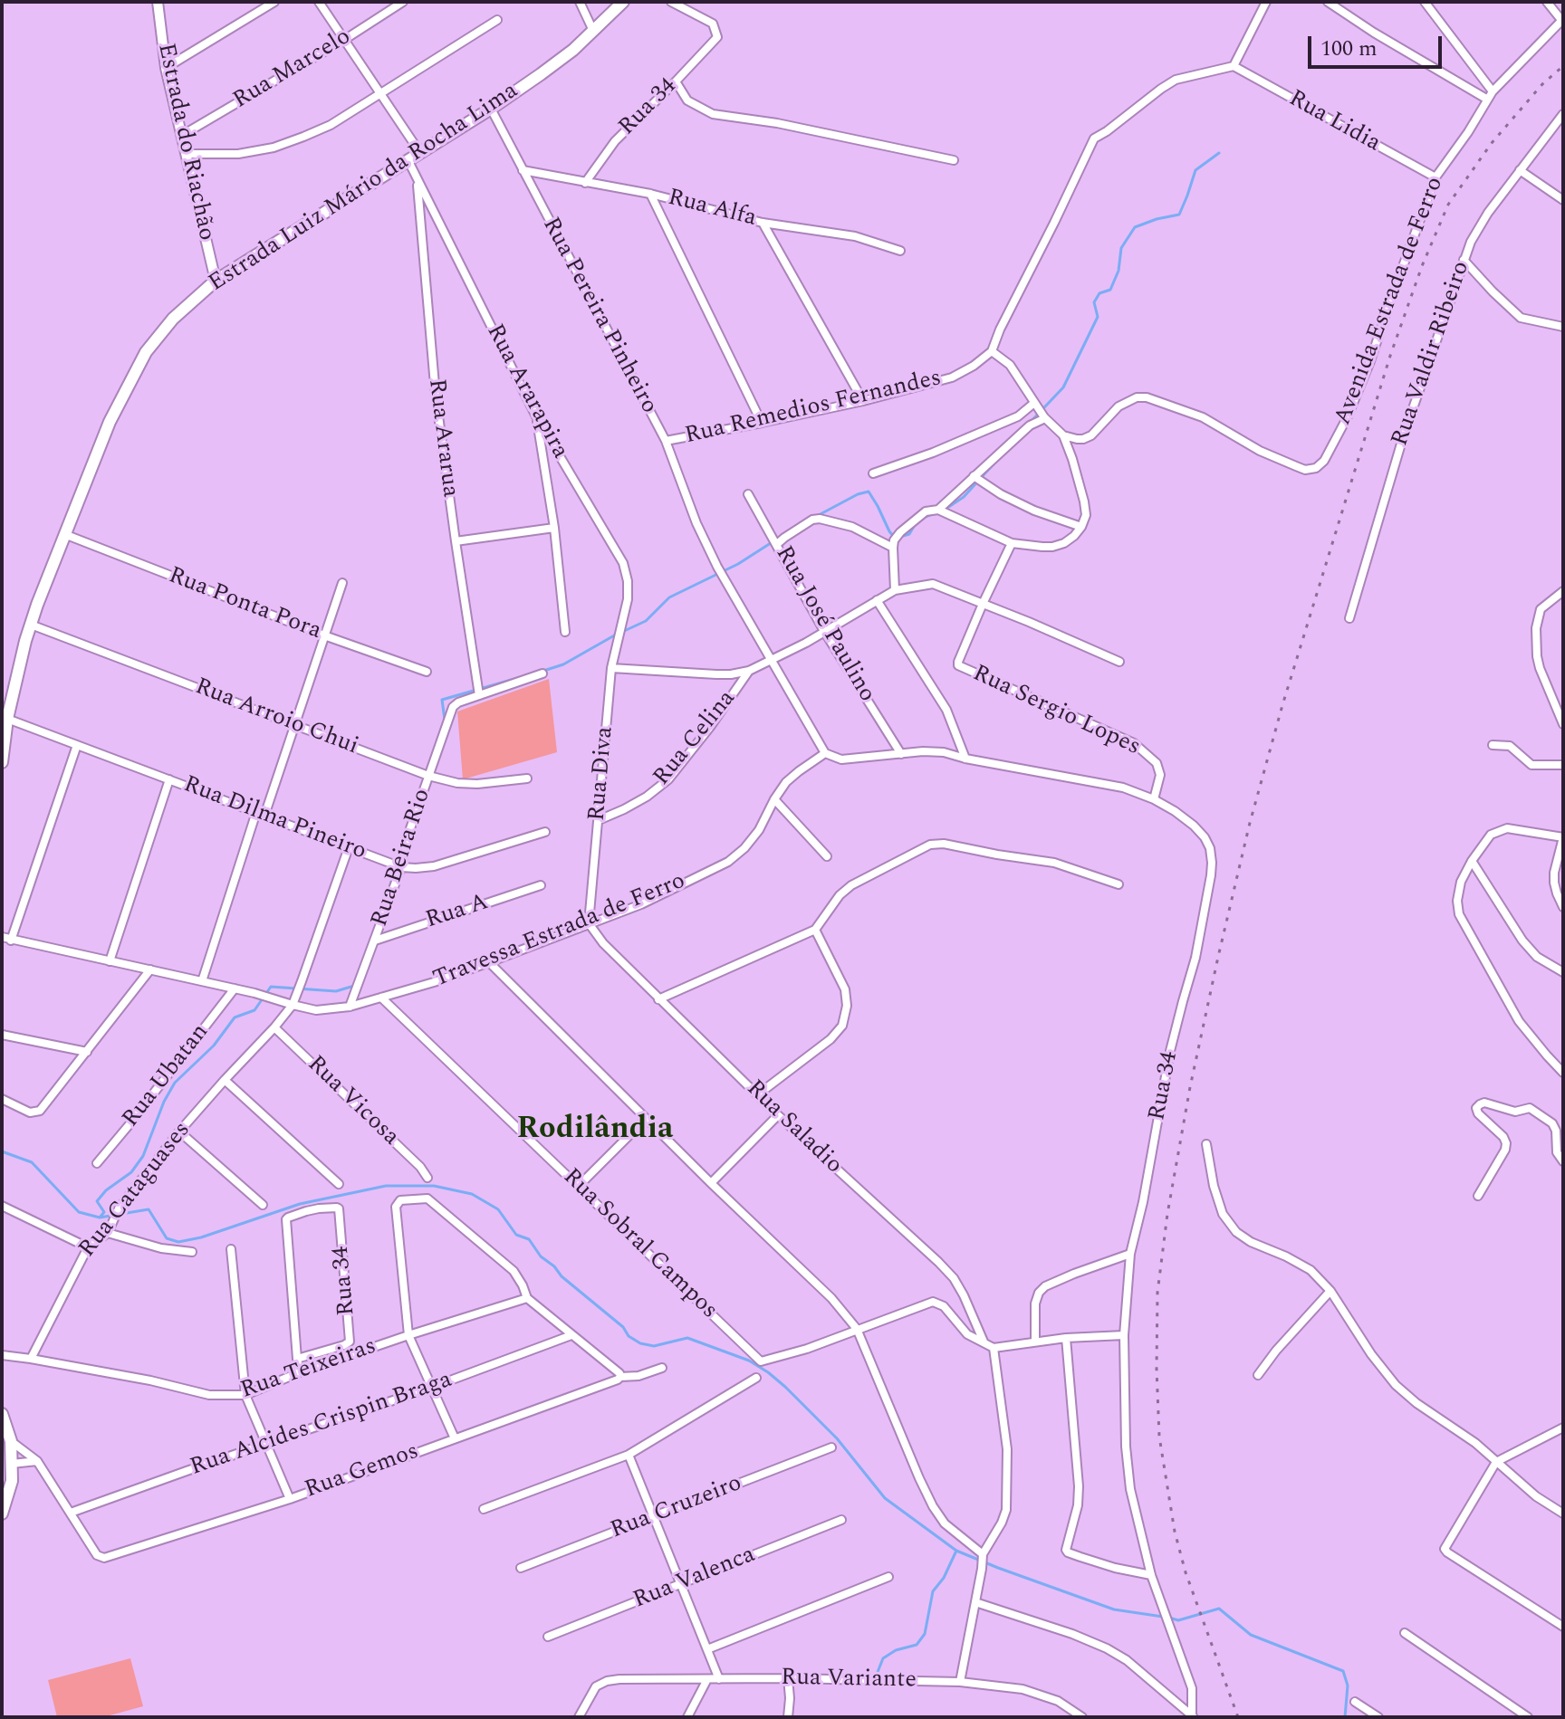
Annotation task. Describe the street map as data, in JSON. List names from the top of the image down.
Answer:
{
  "streets": {
    "main road": ["Estrada Luiz Mário da Rocha Lima"],
    "street": [
      "Rua Marcelo",
      "Rua 34",
      "Rua Lidia",
      "Estrada do Riachão",
      "Rua Alfa",
      "Avenida Estrada de Ferro",
      "Rua Pereira Pinheiro",
      "Rua Valdir Ribeiro",
      "Rua Ararapira",
      "Rua Remedios Fernandes",
      "Rua Ararua",
      "Rua Ponta Pora",
      "Rua José Paulino",
      "Rua Sergio Lopes",
      "Rua Arroio Chui",
      "Rua Celina",
      "Rua Diva",
      "Rua Dilma Pineiro",
      "Rua Beira Rio",
      "Rua A",
      "Travessa Estrada de Ferro",
      "Rua Ubatan",
      "Rua Vicosa",
      "Rua Saladio",
      "Rua Cataguases",
      "Rua Sobral Campos",
      "Rua Teixeiras",
      "Rua Alcides Crispin Braga",
      "Rua Gemos",
      "Rua Cruzeiro",
      "Rua Valenca",
      "Rua Variante"
    ]
  },
  "crossings": [
    ["Rua Marcelo", "Estrada do Riachão"],
    ["Rua 34", "Rua Alfa"],
    ["Rua 34", "Rua Sergio Lopes"],
    ["Rua Lidia", "Avenida Estrada de Ferro"],
    ["Estrada do Riachão", "Estrada Luiz Mário da Rocha Lima"],
    ["Estrada Luiz Mário da Rocha Lima", "Rua Pereira Pinheiro"],
    ["Estrada Luiz Mário da Rocha Lima", "Rua Ararapira"],
    ["Estrada Luiz Mário da Rocha Lima", "Rua Ponta Pora"],
    ["Estrada Luiz Mário da Rocha Lima", "Rua Arroio Chui"],
    ["Estrada Luiz Mário da Rocha Lima", "Rua Dilma Pineiro"],
    ["Rua Alfa", "Rua Pereira Pinheiro"],
    ["Rua Pereira Pinheiro", "Rua Remedios Fernandes"],
    ["Rua Pereira Pinheiro", "Travessa Estrada de Ferro"],
    ["Rua Ararapira", "Rua Ararua"],
    ["Rua Ararapira", "Rua Diva"],
    ["Rua Ararua", "Rua Beira Rio"],
    ["Rua Arroio Chui", "Rua Beira Rio"],
    ["Rua Celina", "Rua Diva"],
    ["Rua Diva", "Travessa Estrada de Ferro"],
    ["Rua Diva", "Rua Saladio"],
    ["Rua Dilma Pineiro", "Rua Beira Rio"],
    ["Rua Dilma Pineiro", "Rua Cataguases"],
    ["Rua Beira Rio", "Rua A"],
    ["Rua Beira Rio", "Travessa Estrada de Ferro"],
    ["Travessa Estrada de Ferro", "Rua Ubatan"],
    ["Travessa Estrada de Ferro", "Rua Saladio"],
    ["Travessa Estrada de Ferro", "Rua Cataguases"],
    ["Travessa Estrada de Ferro", "Rua Sobral Campos"],
    ["Rua Vicosa", "Rua Cataguases"],
    ["Rua Cataguases", "Rua Teixeiras"],
    ["Rua Alcides Crispin Braga", "Rua Gemos"]
  ],
  "districts": ["Rodilândia"],
  "scale_bar": "100 m"
}
